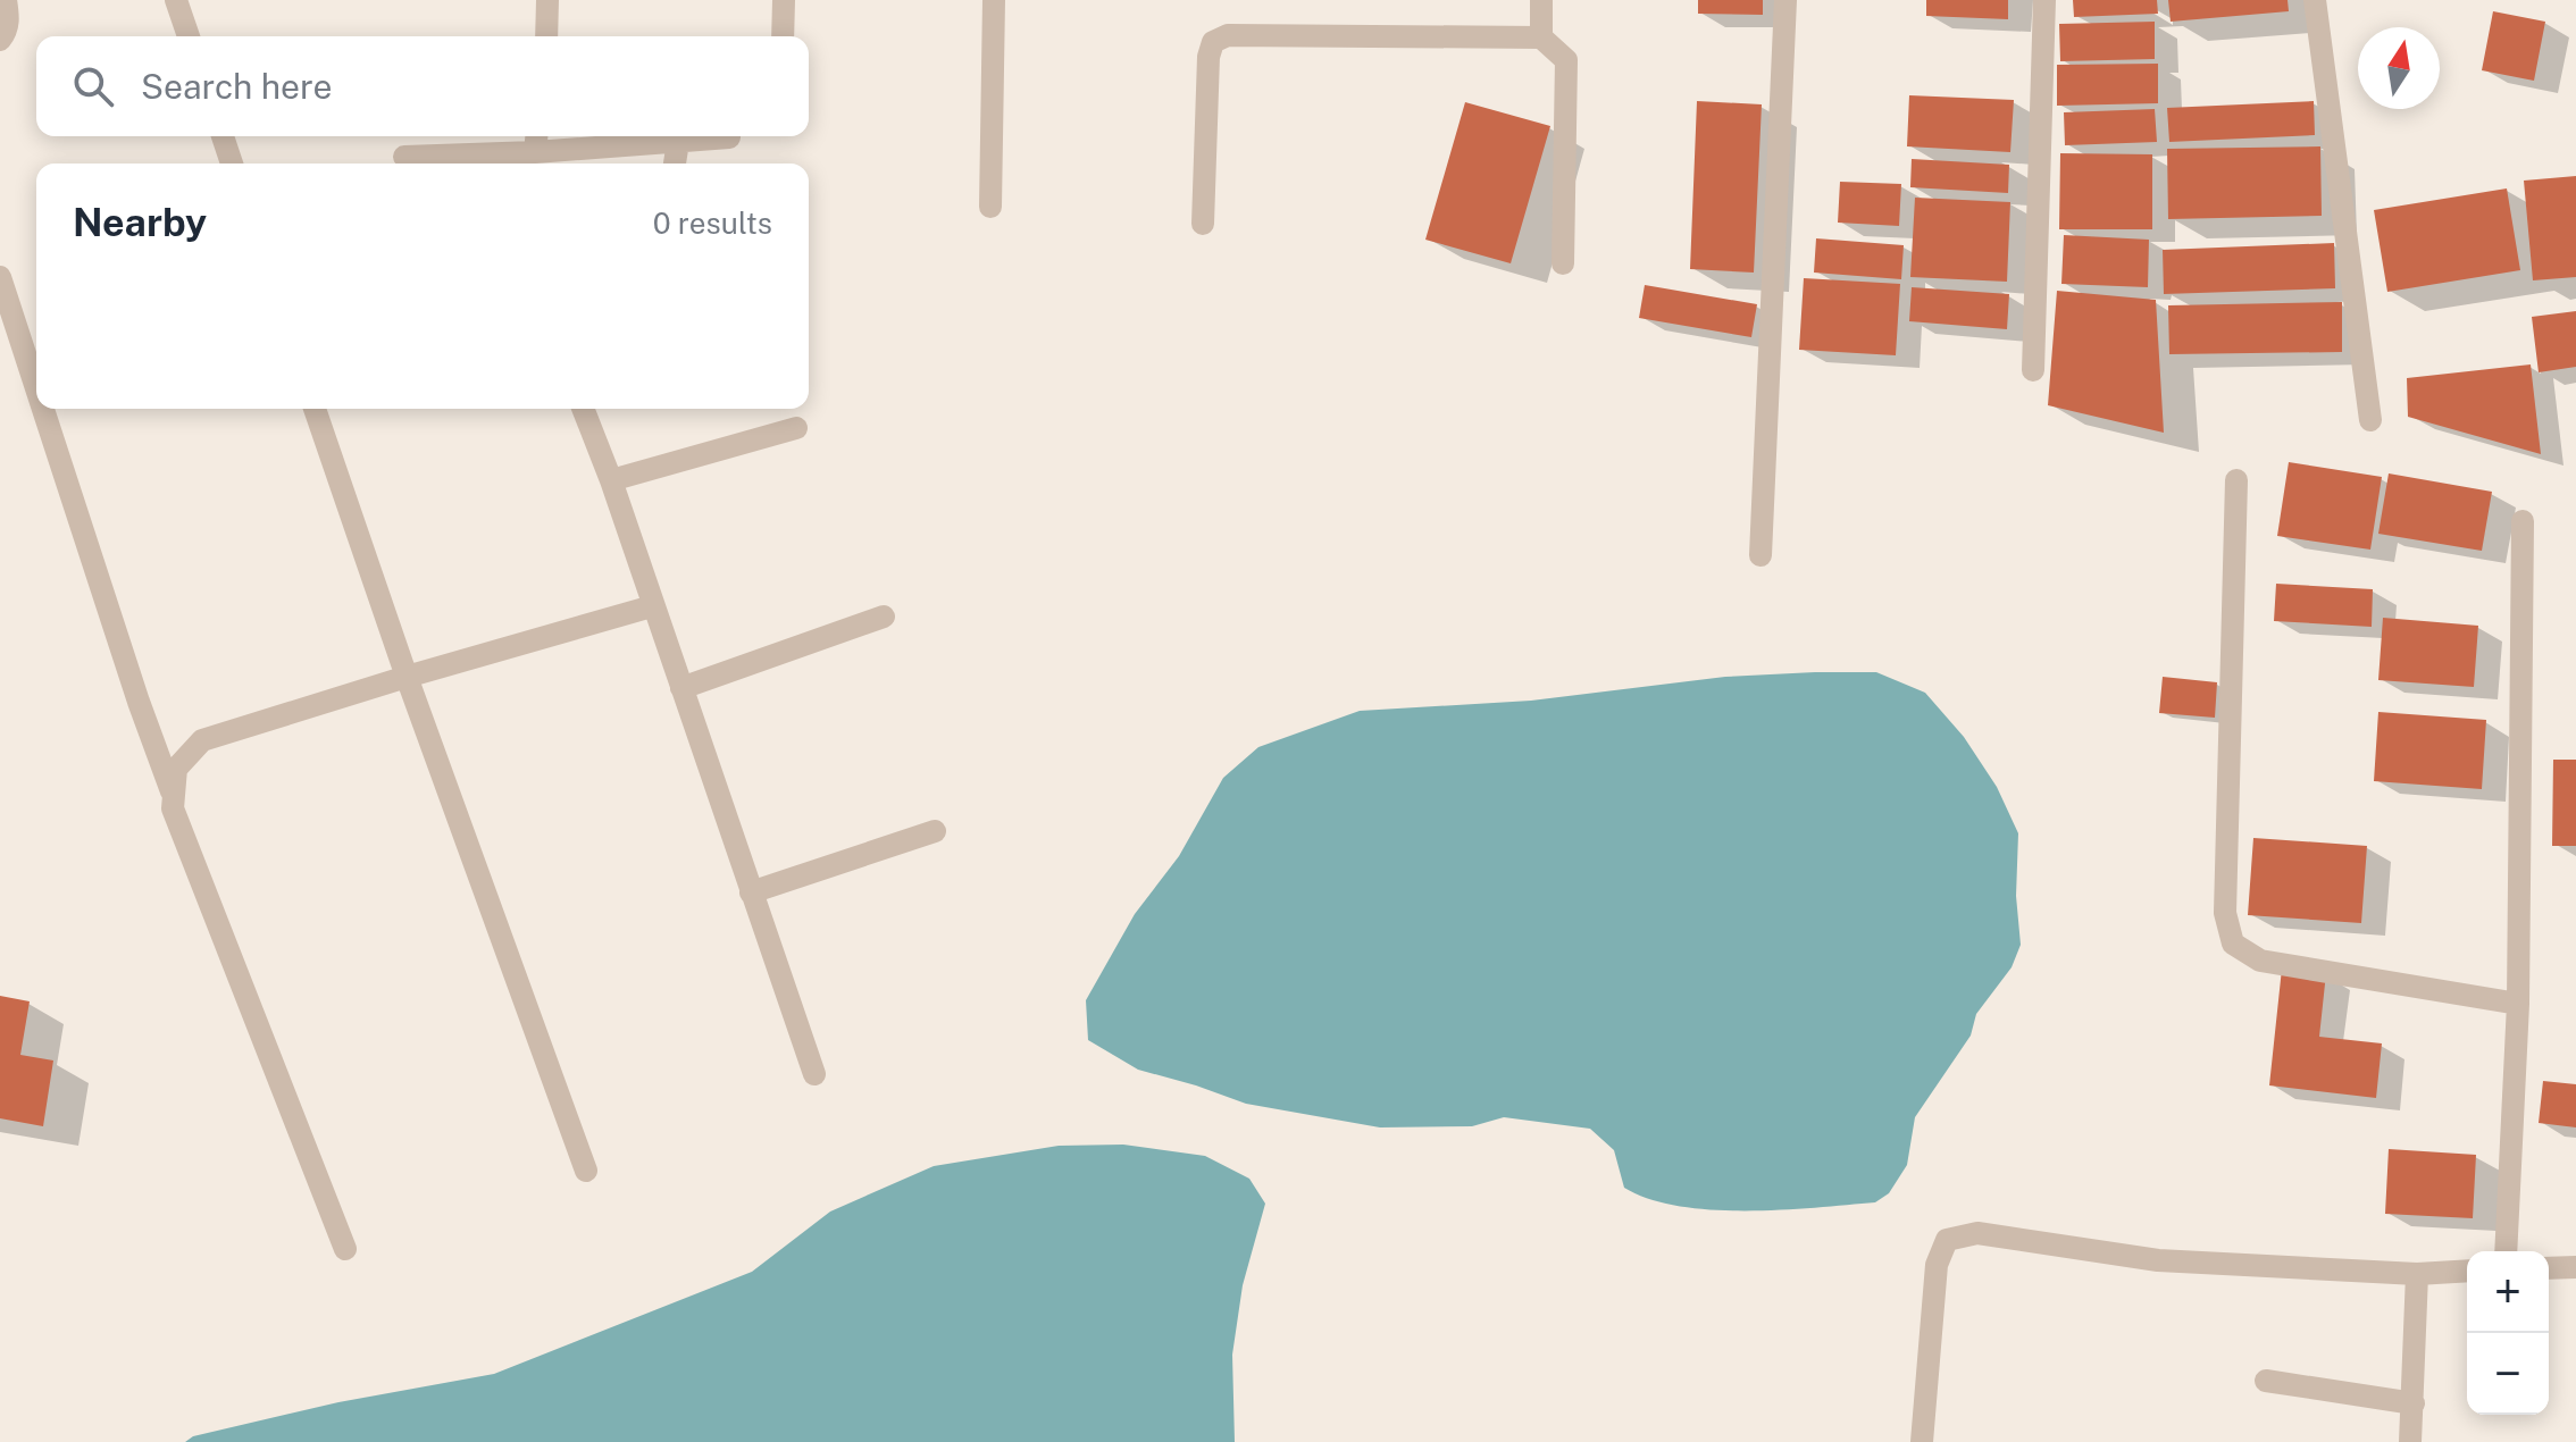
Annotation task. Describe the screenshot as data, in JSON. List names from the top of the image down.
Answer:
{
  "north": "top",
  "page": {
    "search": "Search here",
    "heading": ["Nearby", "0 results"],
    "map_buttons": ["+", "−"]
  }
}
